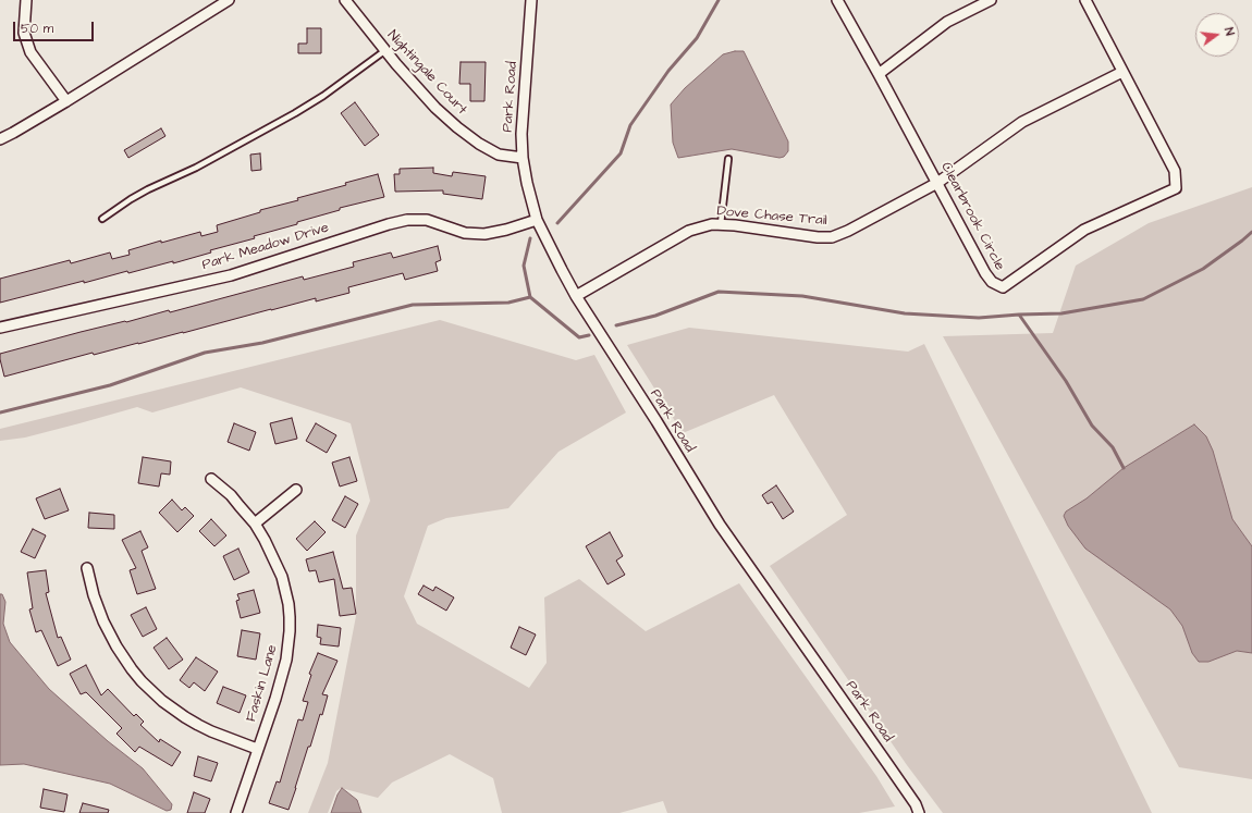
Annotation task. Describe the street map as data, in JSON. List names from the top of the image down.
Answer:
{
  "streets": {
    "street": [
      "Nightingale Court",
      "Park Road",
      "Dove Chase Trail",
      "Clearbrook Circle",
      "Park Meadow Drive",
      "Faskin Lane"
    ]
  },
  "crossings": [
    ["Nightingale Court", "Park Road"],
    ["Park Road", "Dove Chase Trail"],
    ["Park Road", "Park Meadow Drive"],
    ["Dove Chase Trail", "Clearbrook Circle"]
  ],
  "scale_bar": "50 m",
  "north": "right"
}
